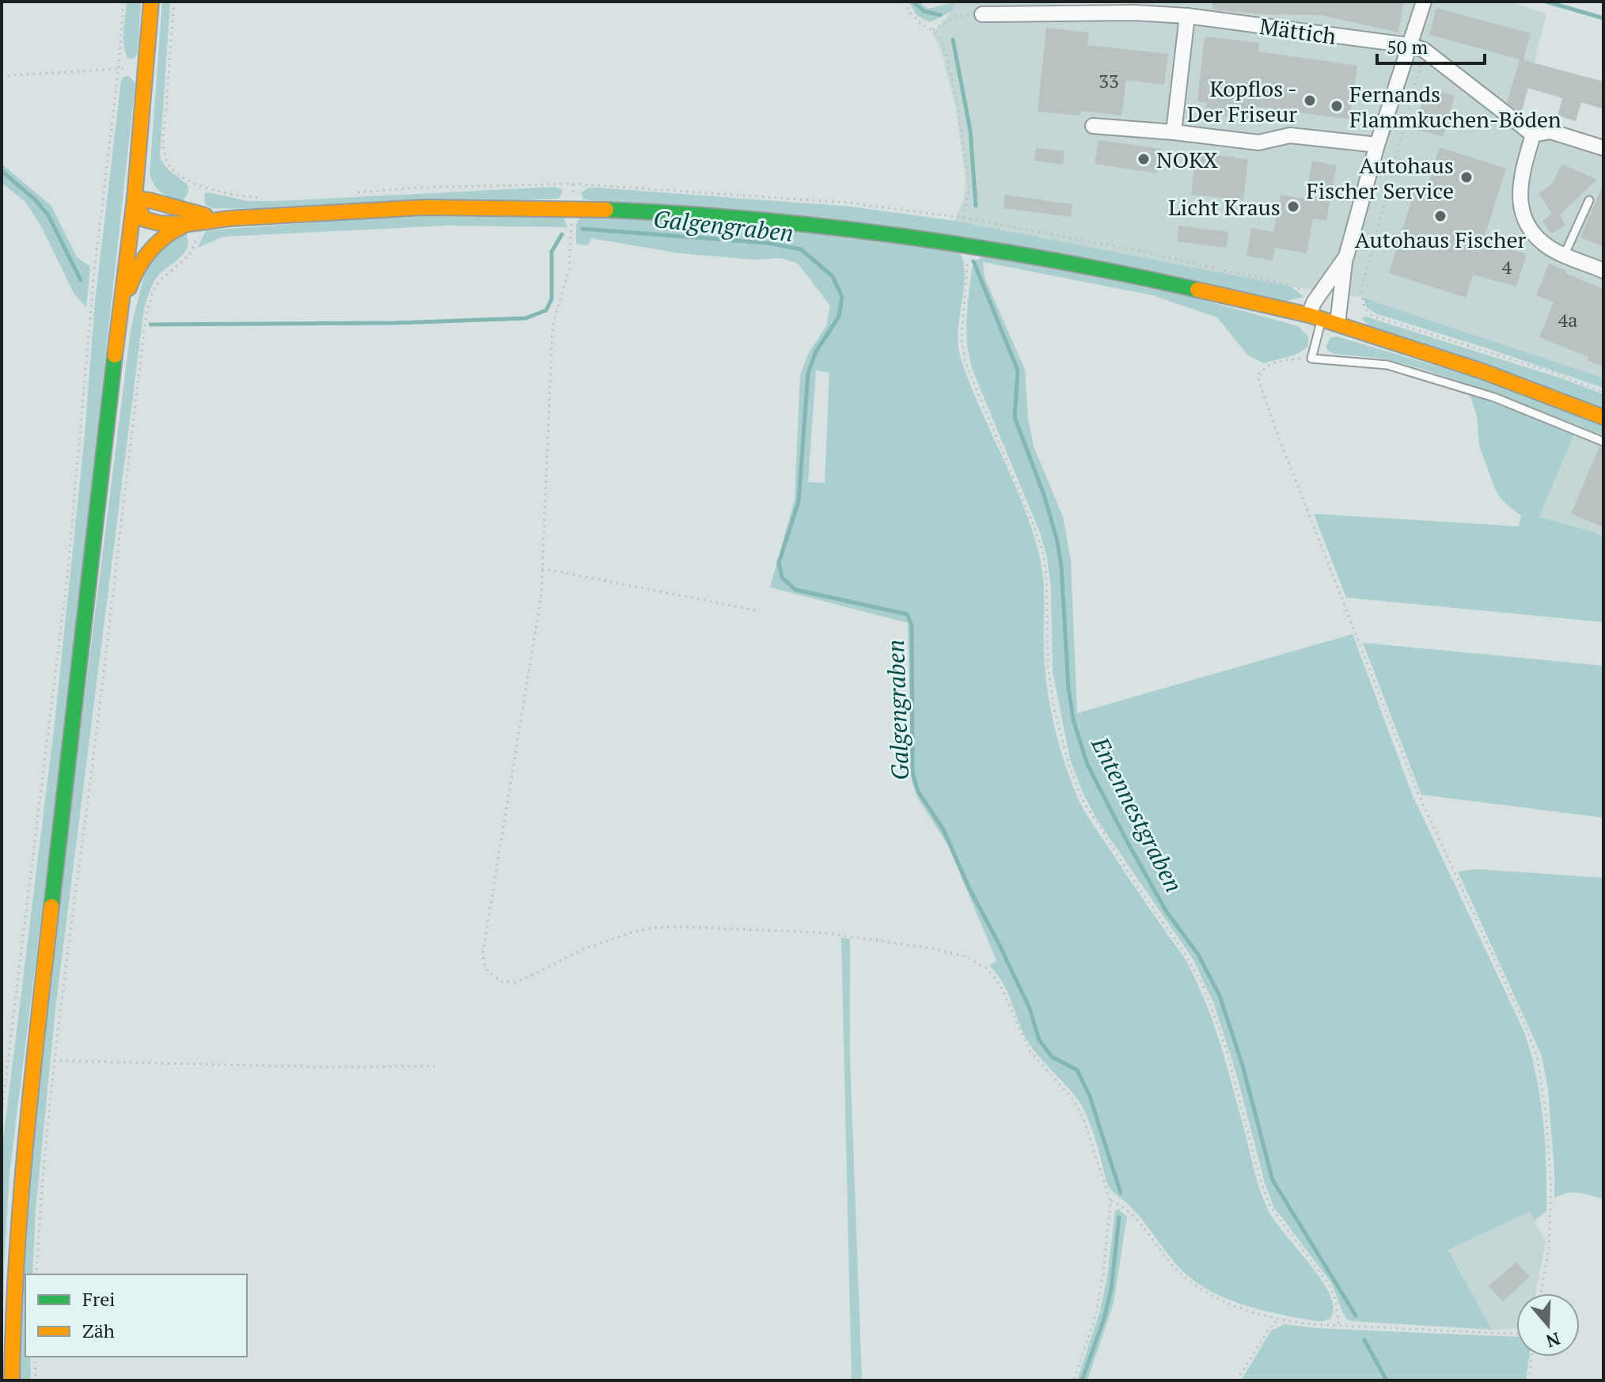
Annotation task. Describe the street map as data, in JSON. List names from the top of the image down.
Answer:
{
  "streets": {
    "street": ["Mättich"]
  },
  "water": ["Galgengraben", "Entennestgraben"],
  "places": [
    "Kopflos - Der Friseur",
    "Fernands Flammkuchen-Böden",
    "NOKX",
    "Autohaus Fischer Service",
    "Licht Kraus",
    "Autohaus Fischer"
  ],
  "house_numbers": ["33", "4", "4a"],
  "legend": ["Frei", "Zäh"],
  "scale_bar": "50 m",
  "north": "bottom"
}
